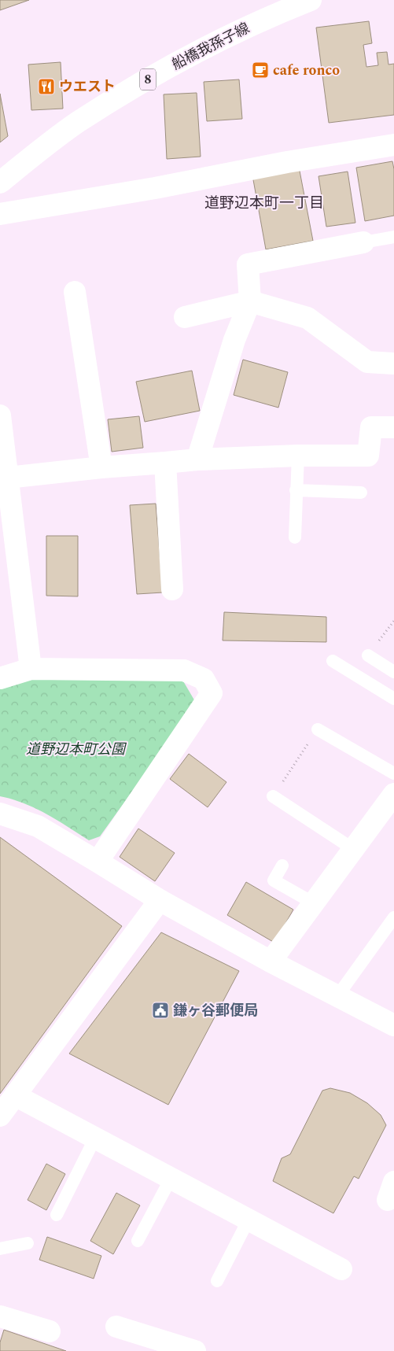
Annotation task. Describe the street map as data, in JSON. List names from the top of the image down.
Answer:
{
  "streets": {
    "street": ["船橋我孫子線", "8"]
  },
  "districts": ["道野辺本町一丁目"],
  "parks": ["道野辺本町公園"],
  "places": {
    "cafe": ["cafe ronco"],
    "restaurant": ["ウエスト"],
    "public building": ["鎌ヶ谷郵便局"]
  }
}
